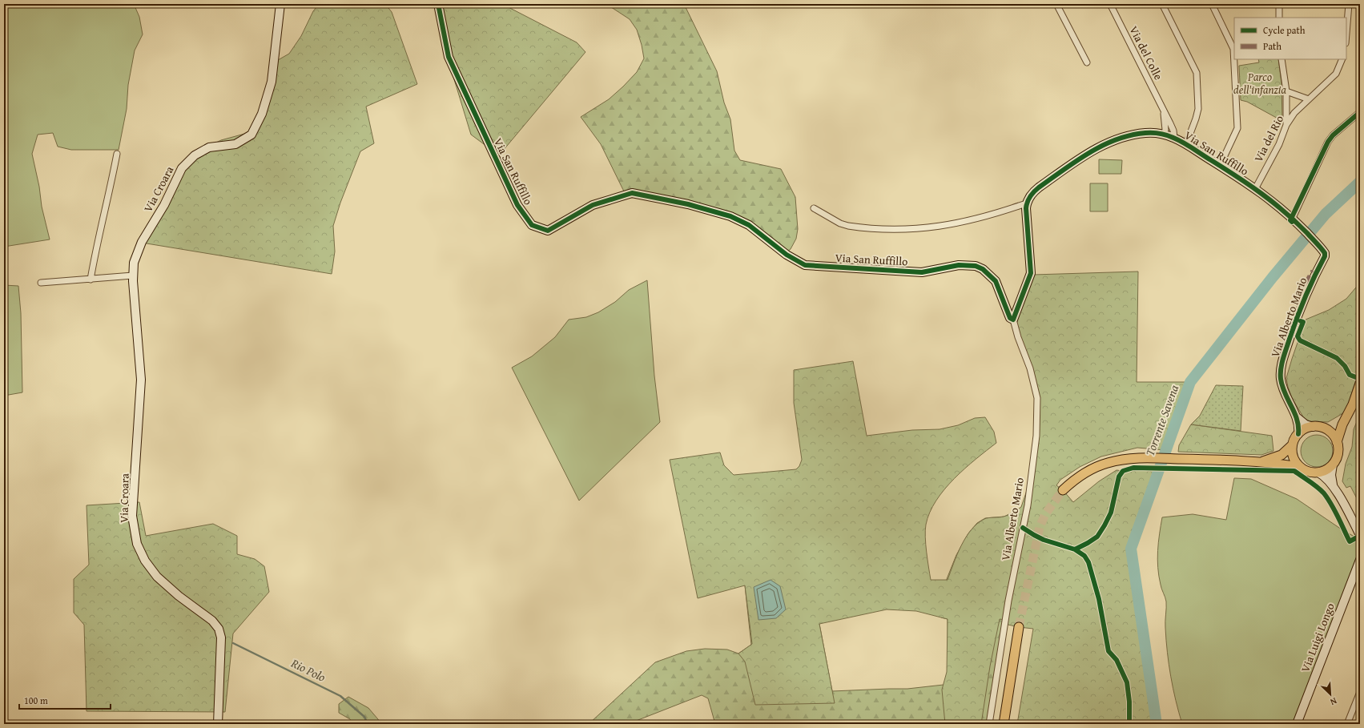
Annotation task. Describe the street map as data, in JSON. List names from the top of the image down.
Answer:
{
  "streets": {
    "street": [
      "Via del Colle",
      "Via del Rio",
      "Via San Ruffillo",
      "Via Croara",
      "Via Alberto Mario",
      "Via Luigi Longo"
    ]
  },
  "crossings": [
    ["Via del Colle", "Via San Ruffillo"],
    ["Via del Rio", "Via San Ruffillo"],
    ["Via San Ruffillo", "Via Alberto Mario"]
  ],
  "water": ["Torrente Savena", "Rio Polo"],
  "parks": ["Parco dell'infanzia"],
  "legend": ["Cycle path", "Path"],
  "scale_bar": "100 m",
  "north": "bottom right"
}
